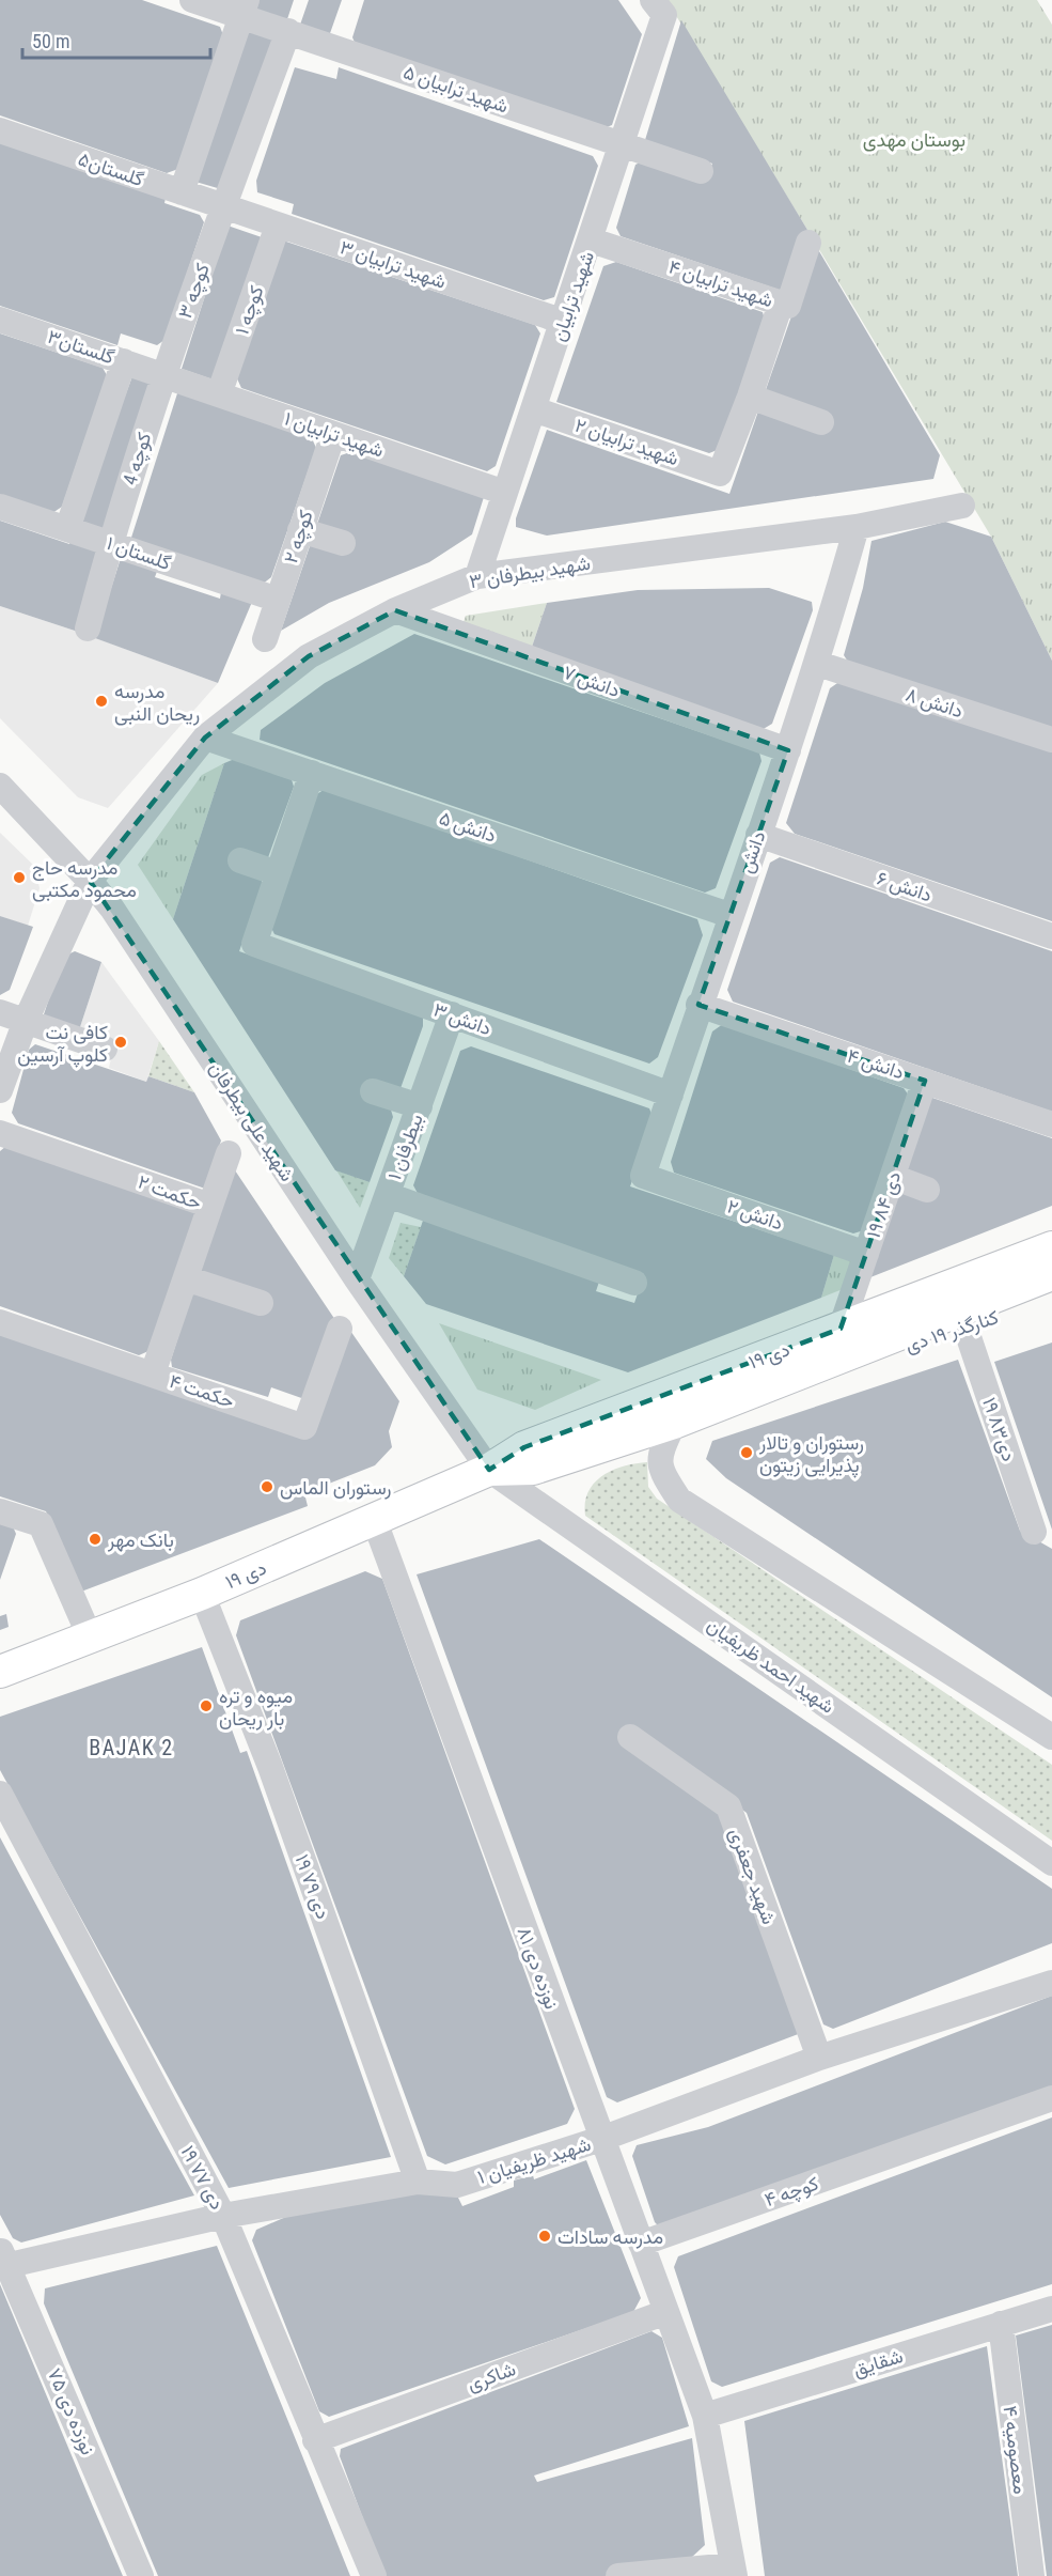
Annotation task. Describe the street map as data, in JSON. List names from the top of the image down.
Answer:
{
  "streets": {
    "main road": ["کنارگذر ۱۹ دی", "۱۹ دی"],
    "street": [
      "شهید ترابیان ۵",
      "گلستان۵",
      "شهید ترابیان ۳",
      "شهید ترابیان ۴",
      "کوچه ۳",
      "شهید ترابیان",
      "کوچه ۱",
      "گلستان۳",
      "شهید ترابیان ۱",
      "شهید ترابیان ۲",
      "کوچه 4",
      "کوچه ۲",
      "گلستان ۱",
      "شهید بیطرفان ۳",
      "دانش ۷",
      "دانش ۸",
      "دانش ۵",
      "دانش",
      "۶ دانش",
      "دانش ۳",
      "دانش ۴",
      "شهید علی بیطرفان",
      "بیطرفان ۱",
      "حکمت ۲",
      "۱۹ دی ۸۴",
      "۲ دانش",
      "حکمت ۴",
      "۱۹ دی۸۳",
      "شهید احمد ظریفیان",
      "شهید جعفری",
      "۱۹ دی ۷۹",
      "نوزده دی ۸۱",
      "شهید ظریفیان ۱",
      "۱۹ دی ۷۷",
      "کوچه ۴",
      "شقایق",
      "شاکری",
      "نوزده دی ۷۵",
      "معصومیه ۴"
    ]
  },
  "crossings": [
    ["شهید ترابیان ۵", "کوچه ۳"],
    ["شهید ترابیان ۵", "شهید ترابیان"],
    ["گلستان۵", "شهید ترابیان ۳"],
    ["گلستان۵", "کوچه ۳"],
    ["شهید ترابیان ۳", "کوچه ۳"],
    ["شهید ترابیان ۳", "شهید ترابیان"],
    ["شهید ترابیان ۳", "کوچه ۱"],
    ["شهید ترابیان ۴", "شهید ترابیان"],
    ["کوچه ۳", "گلستان۳"],
    ["کوچه ۳", "شهید ترابیان ۱"],
    ["کوچه ۳", "کوچه 4"],
    ["شهید ترابیان", "شهید ترابیان ۱"],
    ["شهید ترابیان", "شهید ترابیان ۲"],
    ["شهید ترابیان", "شهید بیطرفان ۳"],
    ["کوچه ۱", "شهید ترابیان ۱"],
    ["گلستان۳", "شهید ترابیان ۱"],
    ["گلستان۳", "کوچه 4"],
    ["شهید ترابیان ۱", "کوچه 4"],
    ["شهید ترابیان ۱", "کوچه ۲"],
    ["کوچه 4", "گلستان ۱"],
    ["کوچه ۲", "گلستان ۱"],
    ["شهید بیطرفان ۳", "دانش ۷"],
    ["شهید بیطرفان ۳", "دانش ۵"],
    ["شهید بیطرفان ۳", "دانش"],
    ["شهید بیطرفان ۳", "شهید علی بیطرفان"],
    ["دانش ۷", "دانش"],
    ["دانش ۸", "دانش"],
    ["دانش ۵", "دانش"],
    ["دانش", "۶ دانش"],
    ["دانش", "دانش ۳"],
    ["دانش", "دانش ۴"],
    ["دانش", "۲ دانش"],
    ["دانش ۳", "بیطرفان ۱"],
    ["دانش ۴", "۱۹ دی ۸۴"],
    ["شهید علی بیطرفان", "بیطرفان ۱"],
    ["شهید علی بیطرفان", "۱۹ دی"],
    ["شهید علی بیطرفان", "شهید احمد ظریفیان"],
    ["حکمت ۲", "حکمت ۴"],
    ["۱۹ دی ۸۴", "۲ دانش"],
    ["۱۹ دی ۸۴", "کنارگذر ۱۹ دی"],
    ["۱۹ دی ۸۴", "۱۹ دی"],
    ["کنارگذر ۱۹ دی", "۱۹ دی"],
    ["کنارگذر ۱۹ دی", "۱۹ دی۸۳"],
    ["۱۹ دی", "شهید احمد ظریفیان"],
    ["۱۹ دی", "۱۹ دی ۷۹"],
    ["۱۹ دی", "نوزده دی ۸۱"],
    ["شهید جعفری", "شهید ظریفیان ۱"],
    ["۱۹ دی ۷۹", "شهید ظریفیان ۱"],
    ["نوزده دی ۸۱", "شهید ظریفیان ۱"],
    ["نوزده دی ۸۱", "کوچه ۴"],
    ["نوزده دی ۸۱", "شقایق"],
    ["نوزده دی ۸۱", "شاکری"],
    ["شهید ظریفیان ۱", "۱۹ دی ۷۷"],
    ["شهید ظریفیان ۱", "نوزده دی ۷۵"],
    ["۱۹ دی ۷۷", "شاکری"],
    ["شقایق", "معصومیه ۴"]
  ],
  "districts": ["BAJAK 2"],
  "parks": ["بوستان مهدی"],
  "places": [
    "مدرسه ریحان النبی",
    "مدرسه حاج محمود مکتبی",
    "کافی نت کلوپ آرسین",
    "رستوران و تالار پذیرایی زیتون",
    "رستوران الماس",
    "بانک مهر",
    "میوه و تره بار ریحان",
    "مدرسه سادات"
  ],
  "scale_bar": "50 m"
}
